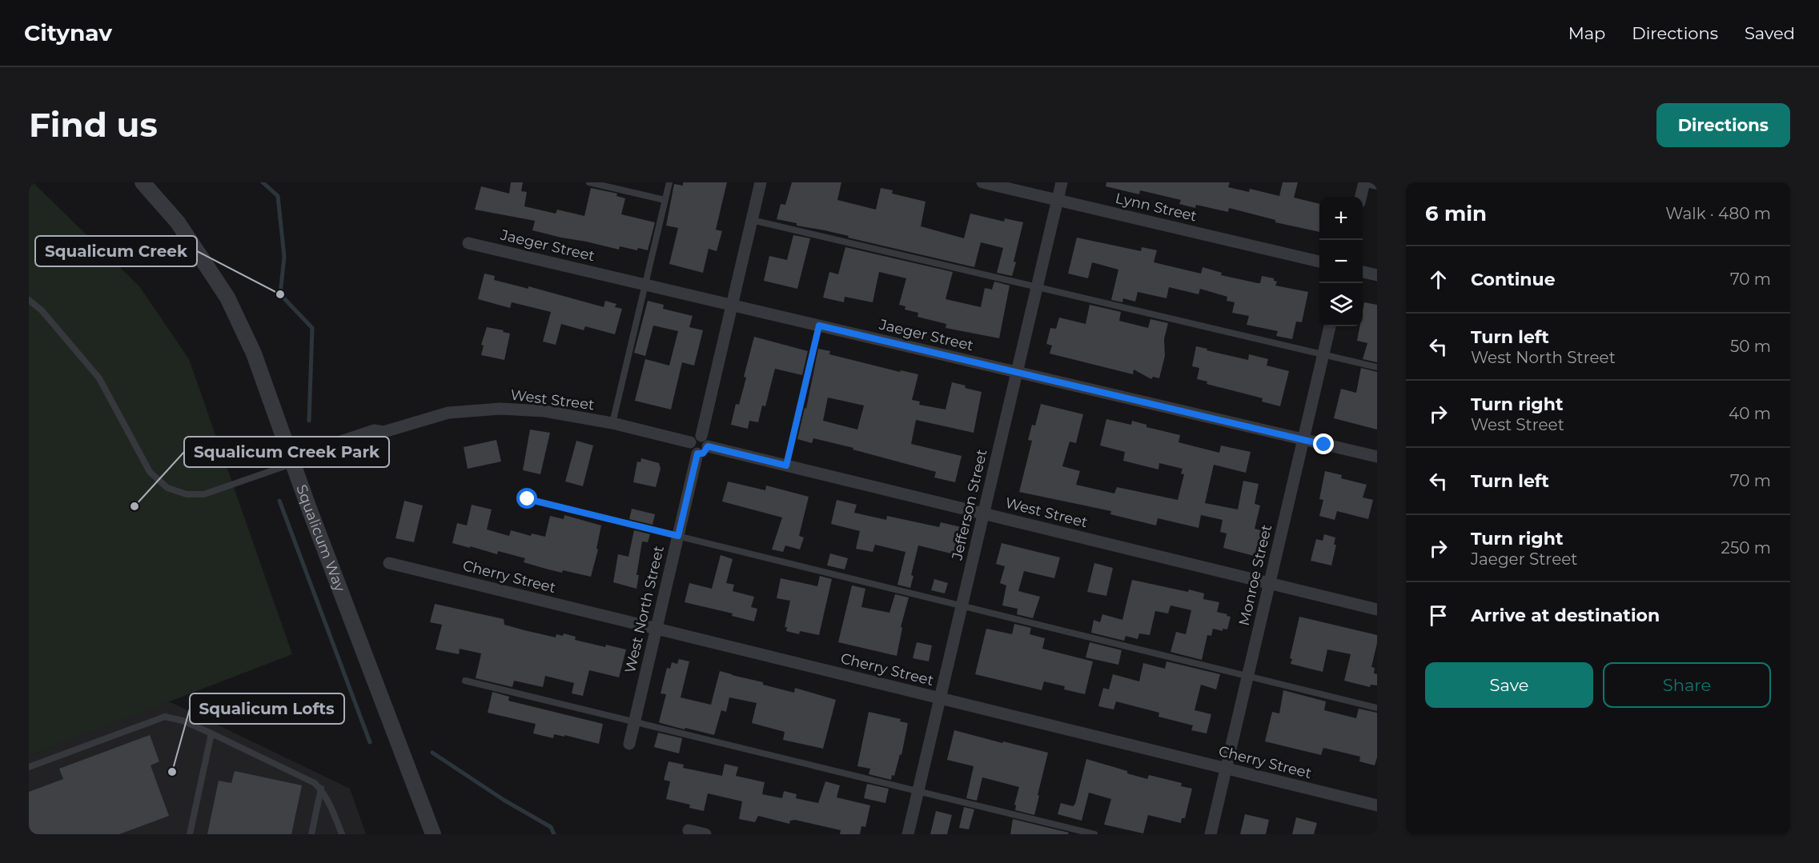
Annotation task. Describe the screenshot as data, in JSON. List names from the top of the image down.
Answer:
{
  "streets": {
    "street": [
      "Lynn Street",
      "Jaeger Street",
      "West Street",
      "Jefferson Street",
      "Squalicum Way",
      "Monroe Street",
      "Cherry Street",
      "West North Street"
    ]
  },
  "crossings": [
    ["Lynn Street", "Jefferson Street"],
    ["Jaeger Street", "Jefferson Street"],
    ["Jaeger Street", "Monroe Street"],
    ["West Street", "Jefferson Street"],
    ["West Street", "Squalicum Way"],
    ["West Street", "Monroe Street"],
    ["Jefferson Street", "Cherry Street"],
    ["Monroe Street", "Cherry Street"],
    ["Cherry Street", "West North Street"]
  ],
  "places": ["Squalicum Creek", "Squalicum Creek Park", "Squalicum Lofts"],
  "page": {
    "header": "Citynav",
    "nav": ["Map", "Directions", "Saved"],
    "buttons": [
      "Directions",
      ["Save", "Share"]
    ],
    "title": "Find us",
    "heading": ["6 min", "Walk · 480 m"],
    "map_buttons": ["+", "−"],
    "list": [
      ["Continue", "70 m"],
      ["Turn left", "West North Street", "50 m"],
      ["Turn right", "West Street", "40 m"],
      ["Turn left", "70 m"],
      ["Turn right", "Jaeger Street", "250 m"],
      "Arrive at destination"
    ]
  }
}
